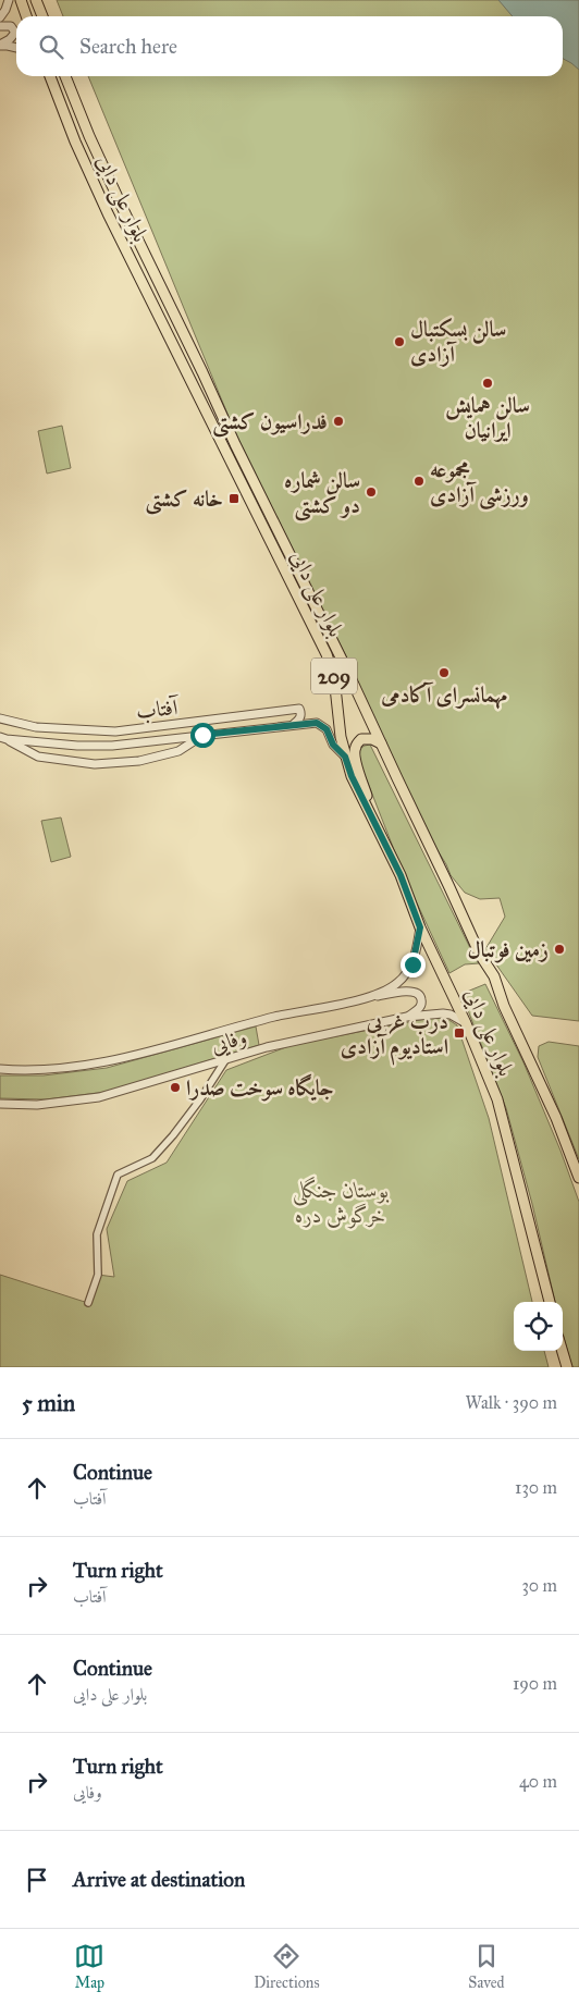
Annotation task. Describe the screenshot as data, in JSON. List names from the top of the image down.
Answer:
{
  "streets": {
    "main road": ["بلوار علی دایی", "209"],
    "street": ["آفتاب", "وفایی"]
  },
  "crossings": [
    ["بلوار علی دایی", "آفتاب"],
    ["بلوار علی دایی", "وفایی"]
  ],
  "parks": ["بوستان جنگلی خرگوش دره"],
  "places": {
    "other": [
      "سالن بسکتبال آزادی",
      "سالن همایش ایرانیان",
      "فدراسیون کشتی",
      "مجموعه ورزشی آزادی",
      "سالن شماره دو کشتی",
      "مهمانسرای آکادمی",
      "زمین فوتبال",
      "جایگاه سوخت صدرا"
    ],
    "transit": ["خانه کشتی", "درب غربی استادیوم آزادی"]
  },
  "page": {
    "search": "Search here",
    "heading": ["5 min", "Walk · 390 m"],
    "list": [
      ["Continue", "آفتاب", "130 m"],
      ["Turn right", "آفتاب", "30 m"],
      ["Continue", "بلوار علی دایی", "190 m"],
      ["Turn right", "وفایی", "40 m"],
      "Arrive at destination"
    ],
    "nav": ["Map", "Directions", "Saved"]
  }
}
